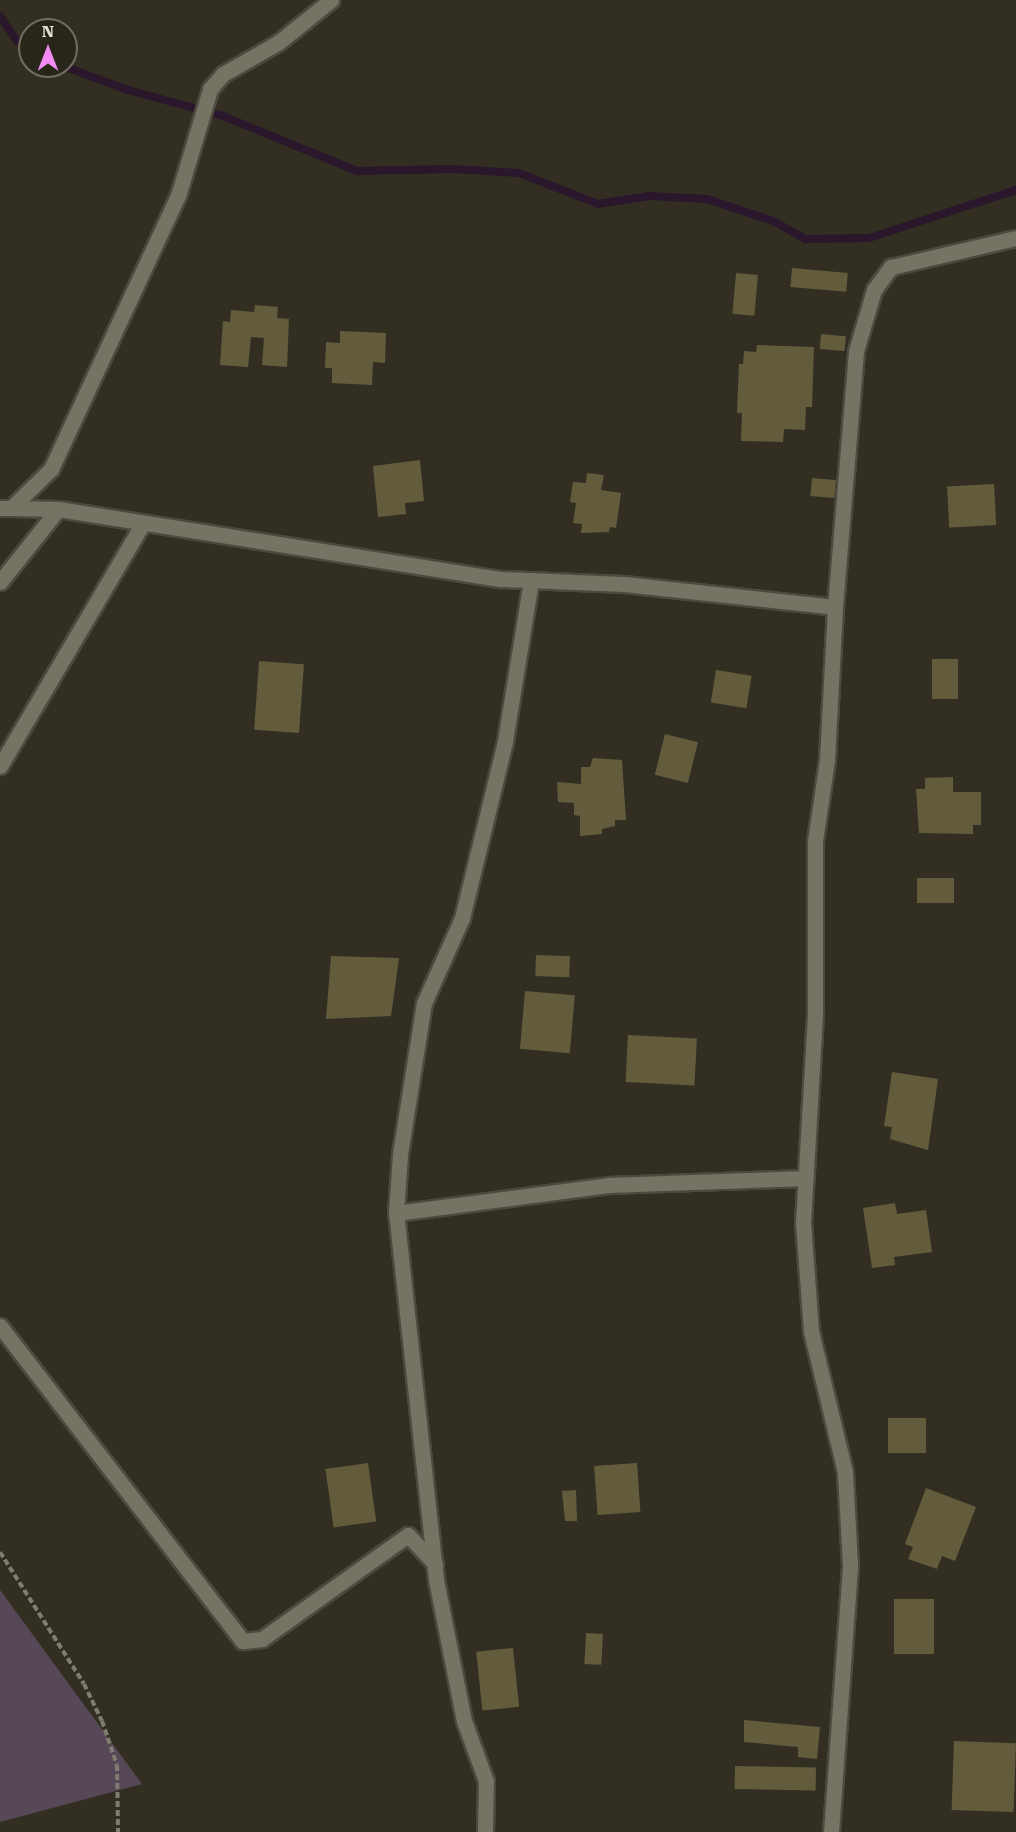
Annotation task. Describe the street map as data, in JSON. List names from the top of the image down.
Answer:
{
  "north": "top"
}
